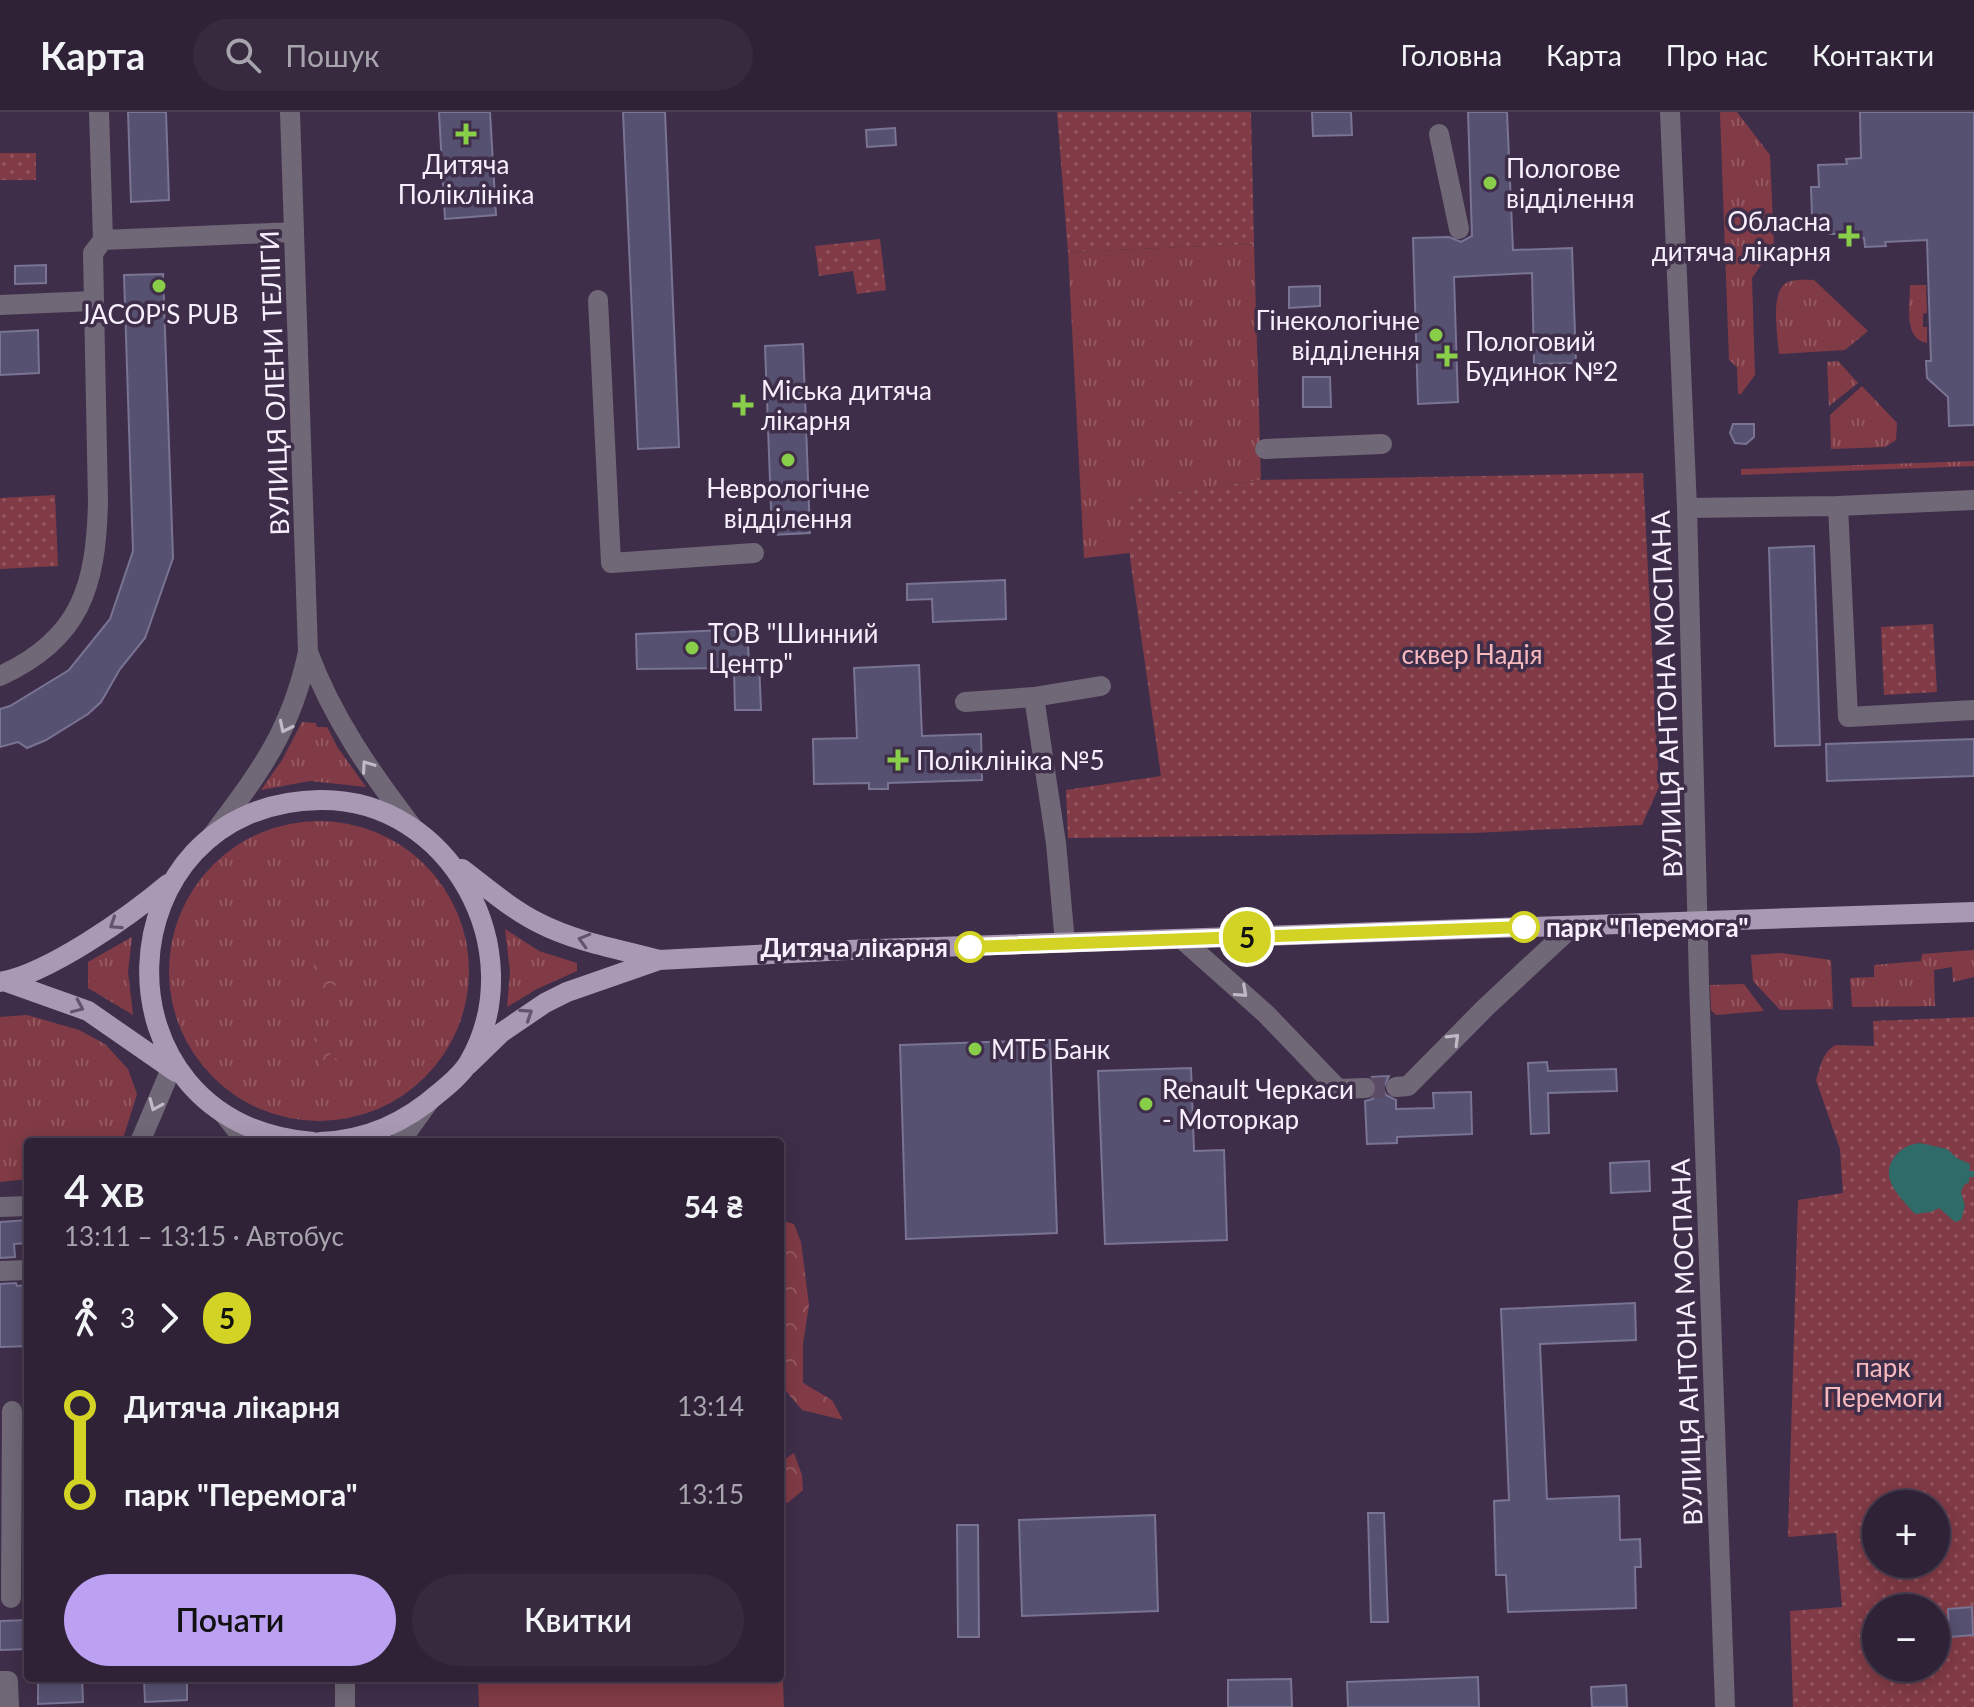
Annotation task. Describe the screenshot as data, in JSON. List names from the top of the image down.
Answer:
{
  "streets": {
    "street": ["ВУЛИЦЯ ОЛЕНИ ТЕЛІГИ", "ВУЛИЦЯ АНТОНА МОСПАНА"]
  },
  "parks": ["сквер Надія", "парк Перемоги"],
  "places": {
    "health": [
      "Дитяча Поліклініка",
      "Обласна дитяча лікарня",
      "Пологовий Будинок №2",
      "Міська дитяча лікарня",
      "Поліклініка №5"
    ],
    "other": [
      "Пологове відділення",
      "JACOP'S PUB",
      "Гінекологічне відділення",
      "Неврологічне відділення",
      "ТОВ \"Шинний Центр\"",
      "парк \"Перемога\"",
      "Дитяча лікарня",
      "МТБ Банк",
      "Renault Черкаси - Моторкар"
    ]
  },
  "lines": ["bus line 5"],
  "page": {
    "header": "Карта",
    "search": "Пошук",
    "nav": [
      "Головна",
      "Карта",
      "Про нас",
      "Контакти"
    ],
    "on_map": "5",
    "heading": ["4 хв", "13:11 – 13:15 · Автобус", "54 ₴"],
    "legs": ["3", "5"],
    "list": [
      {
        "name": "Дитяча лікарня",
        "value": "13:14"
      },
      {
        "name": "парк \"Перемога\"",
        "value": "13:15"
      }
    ],
    "map_buttons": ["+", "−"],
    "buttons": ["Почати", "Квитки"]
  }
}
